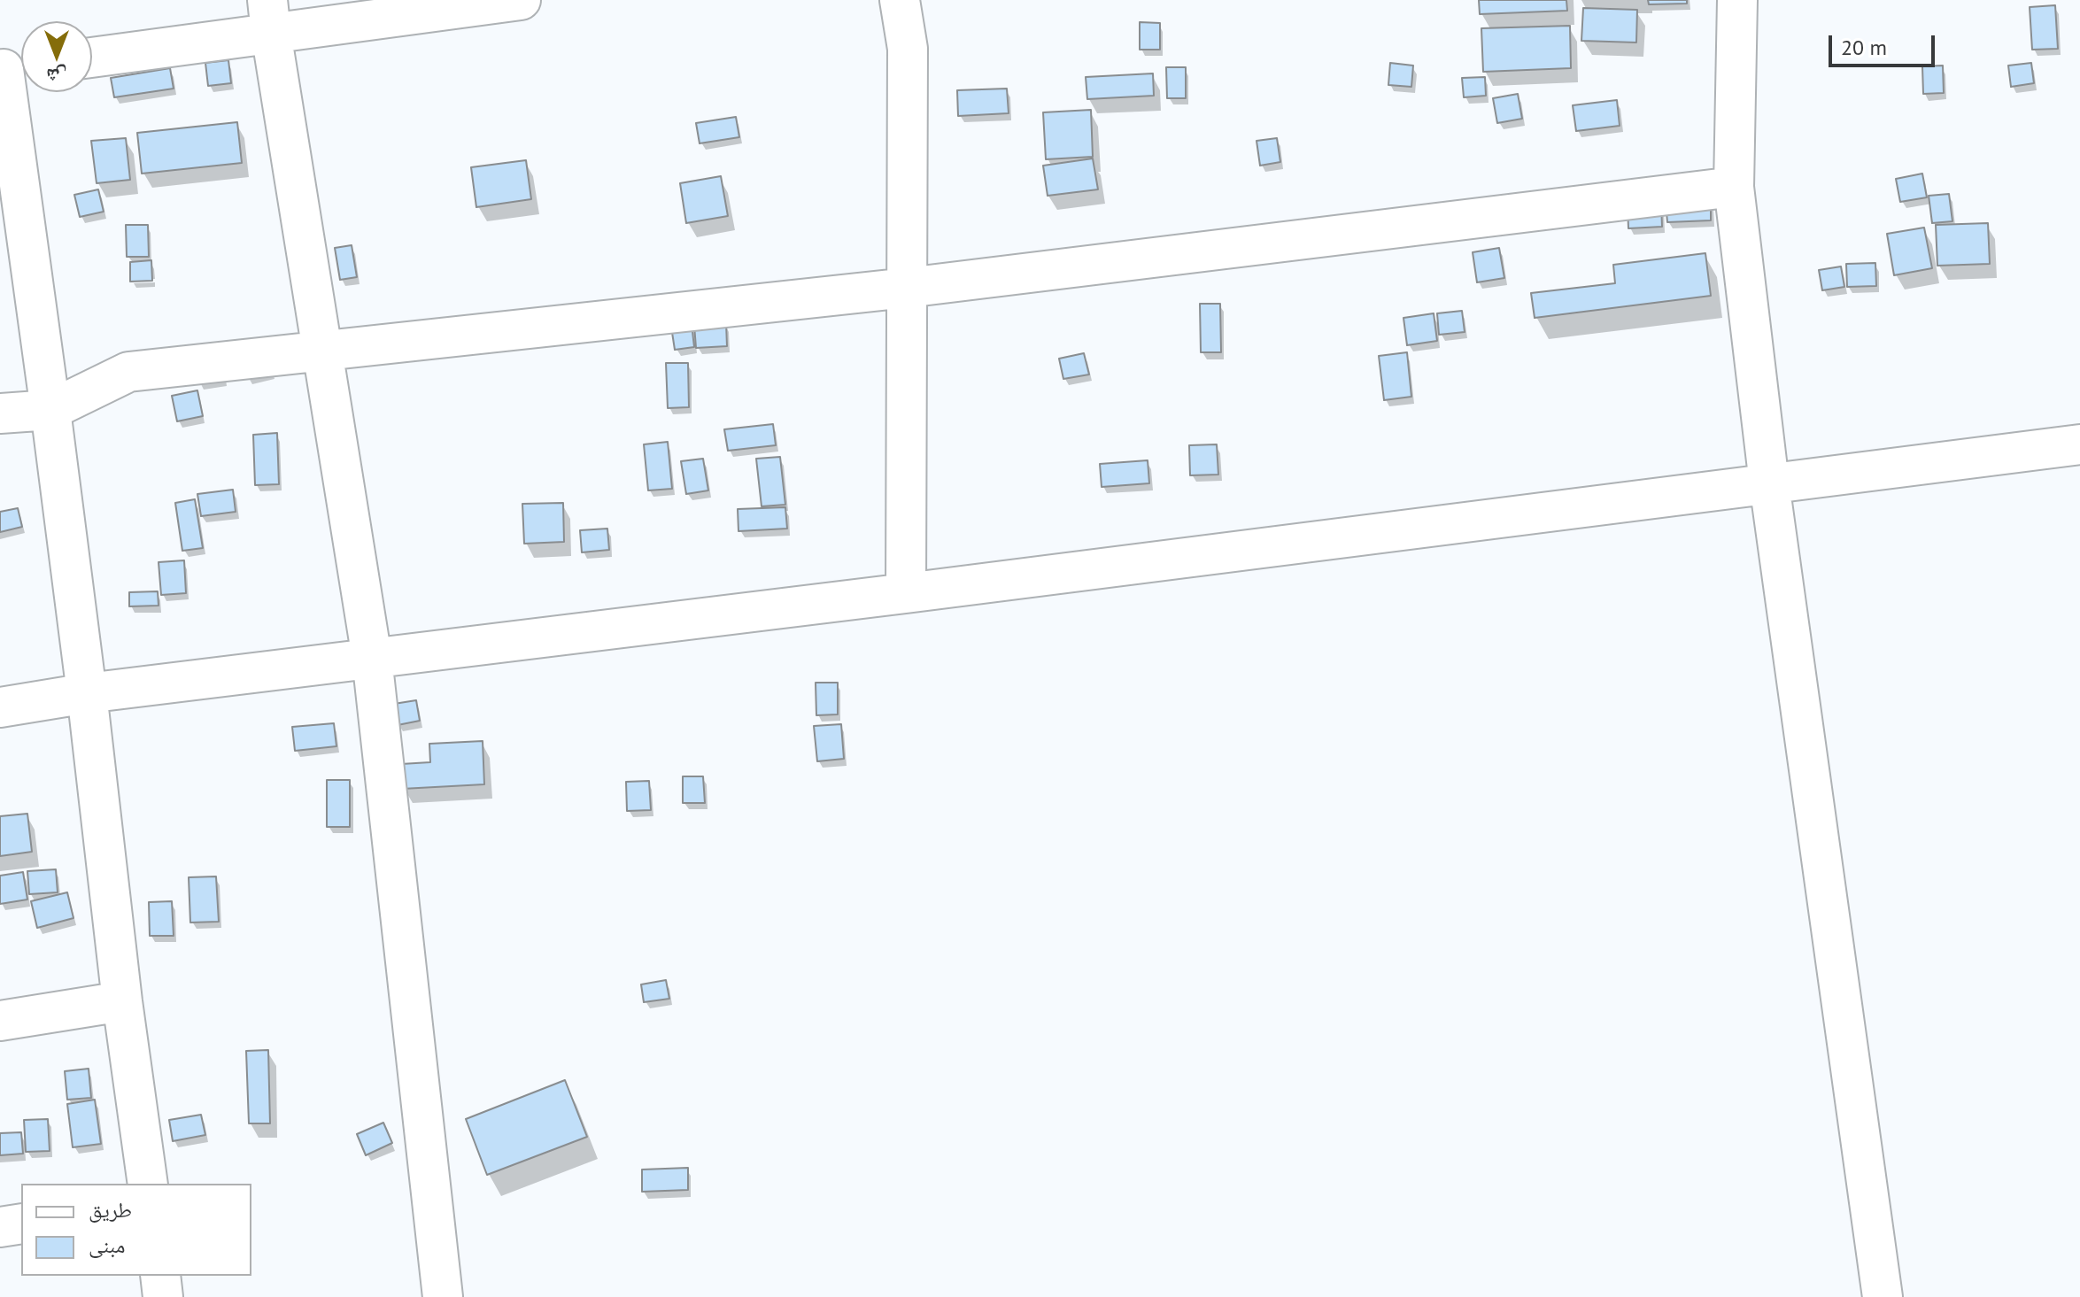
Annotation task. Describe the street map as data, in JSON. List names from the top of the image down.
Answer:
{
  "legend": ["طريق", "مبنى"],
  "scale_bar": "20 m",
  "north": "bottom"
}
